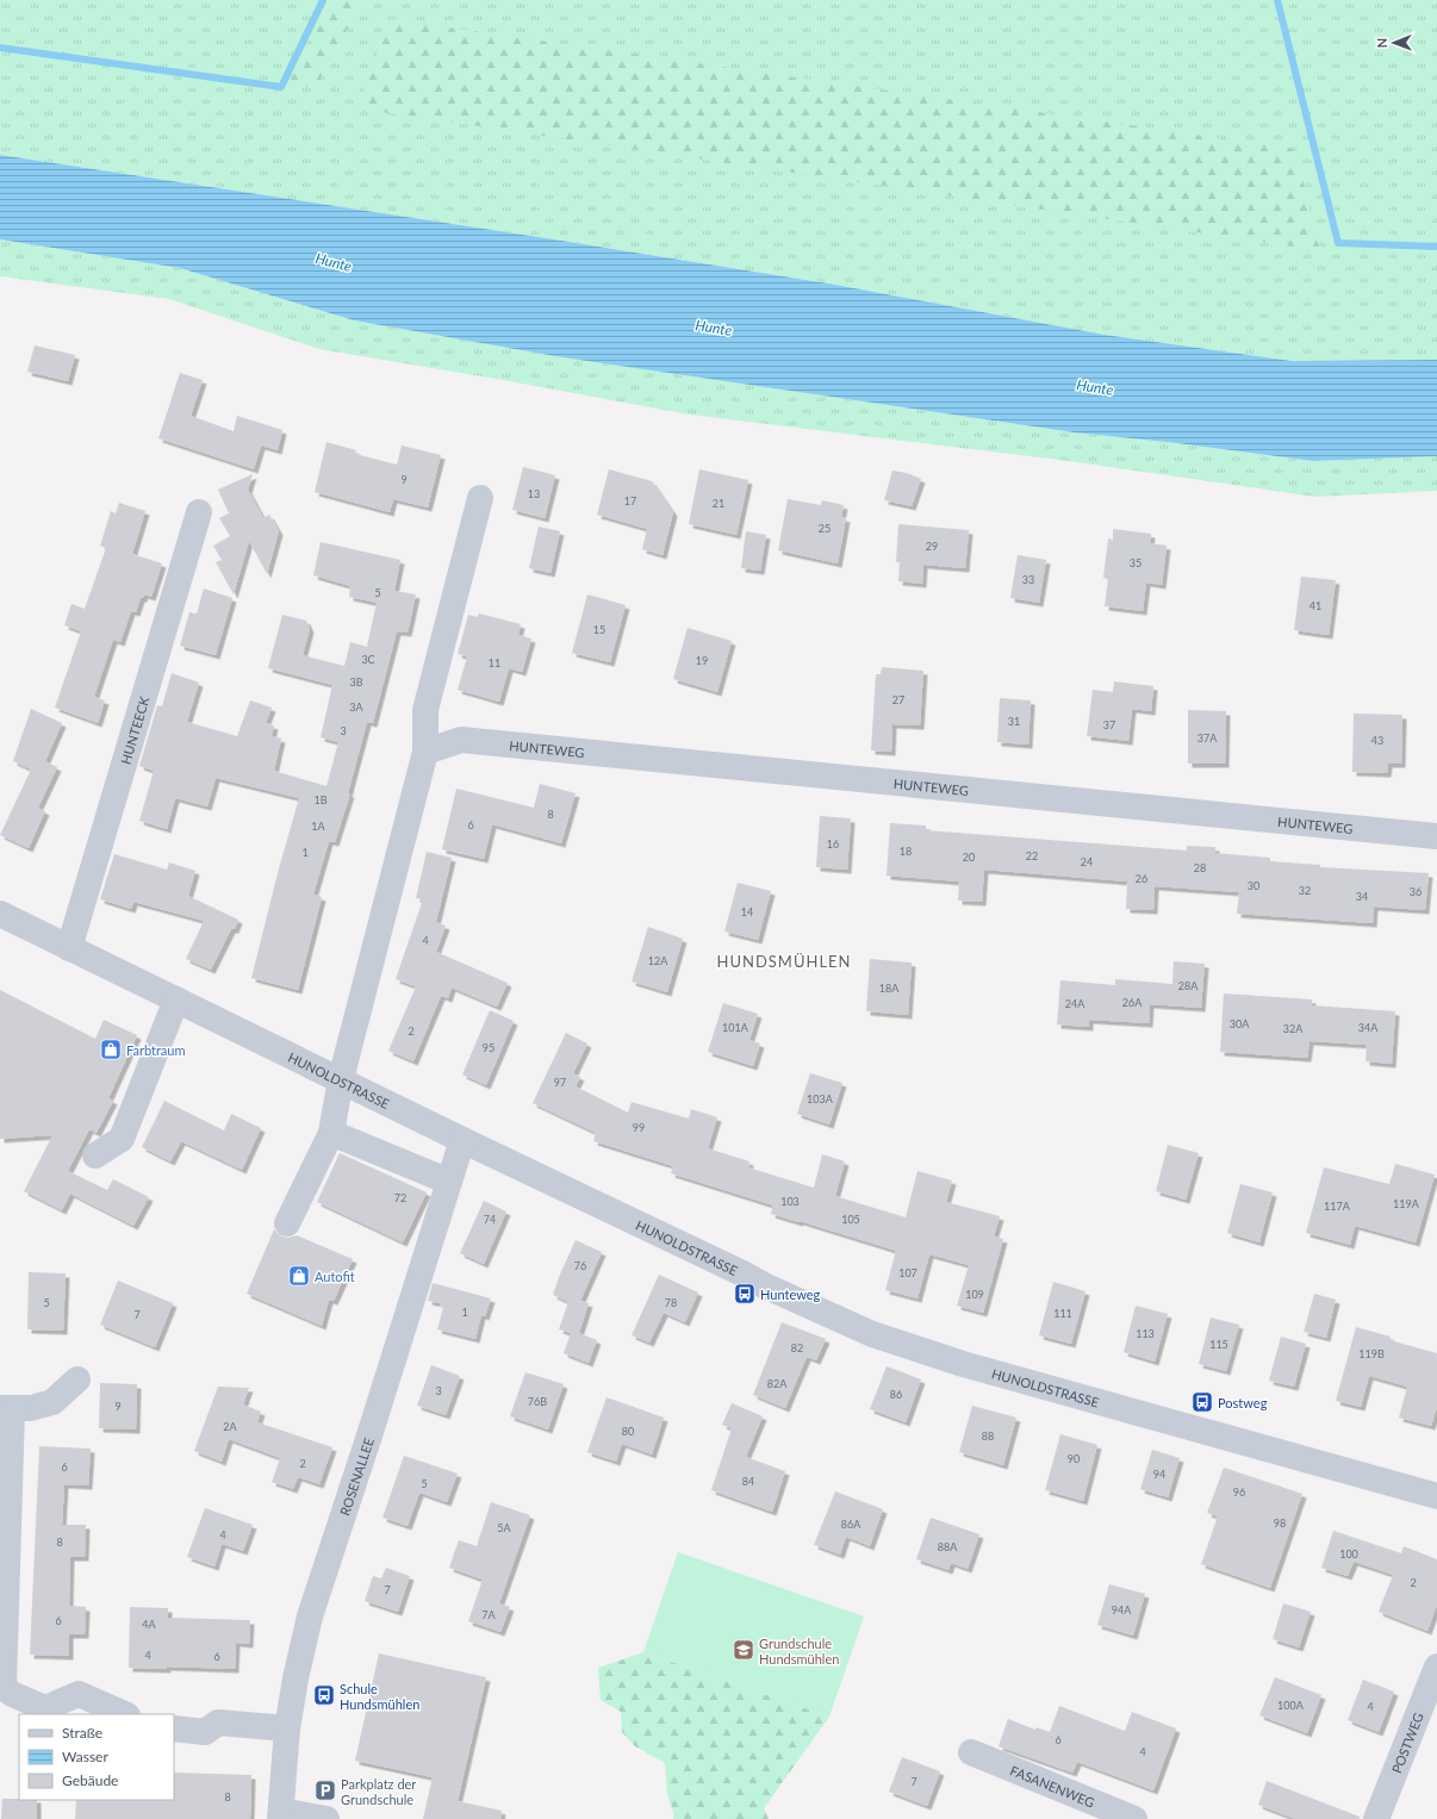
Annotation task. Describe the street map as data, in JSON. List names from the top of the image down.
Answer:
{
  "streets": {
    "street": [
      "HUNTEECK",
      "HUNTEWEG",
      "HUNOLDSTRASSE",
      "ROSENALLEE",
      "POSTWEG",
      "FASANENWEG"
    ]
  },
  "crossings": [
    ["HUNTEECK", "HUNOLDSTRASSE"],
    ["HUNOLDSTRASSE", "ROSENALLEE"]
  ],
  "districts": ["HUNDSMÜHLEN"],
  "water": ["Hunte"],
  "places": {
    "shop": ["Farbtraum", "Autofit"],
    "bus stop": ["Hunteweg", "Postweg", "Schule Hundsmühlen"],
    "school or university": ["Grundschule Hundsmühlen"],
    "parking": ["Parkplatz der Grundschule"]
  },
  "house_numbers": [
    "9",
    "13",
    "17",
    "21",
    "25",
    "29",
    "35",
    "33",
    "5",
    "41",
    "15",
    "3C",
    "19",
    "11",
    "3B",
    "27",
    "3A",
    "31",
    "37",
    "3",
    "37A",
    "43",
    "1B",
    "8",
    "6",
    "1A",
    "16",
    "18",
    "1",
    "22",
    "20",
    "24",
    "28",
    "26",
    "30",
    "32",
    "36",
    "34",
    "14",
    "4",
    "12A",
    "28A",
    "18A",
    "26A",
    "24A",
    "30A",
    "101A",
    "34A",
    "32A",
    "2",
    "95",
    "97",
    "103A",
    "99",
    "72",
    "103",
    "119A",
    "117A",
    "74",
    "105",
    "76",
    "107",
    "109",
    "5",
    "78",
    "1",
    "111",
    "7",
    "113",
    "115",
    "82",
    "119B",
    "82A",
    "3",
    "86",
    "76B",
    "9",
    "2A",
    "80",
    "88",
    "90",
    "2",
    "6",
    "94",
    "84",
    "5",
    "96",
    "98",
    "86A",
    "5A",
    "4",
    "8",
    "88A",
    "100",
    "2",
    "7",
    "94A",
    "7A",
    "6",
    "4A",
    "4",
    "6",
    "100A",
    "4",
    "6",
    "4",
    "7",
    "8"
  ],
  "legend": ["Straße", "Wasser", "Gebäude"],
  "north": "left"
}
